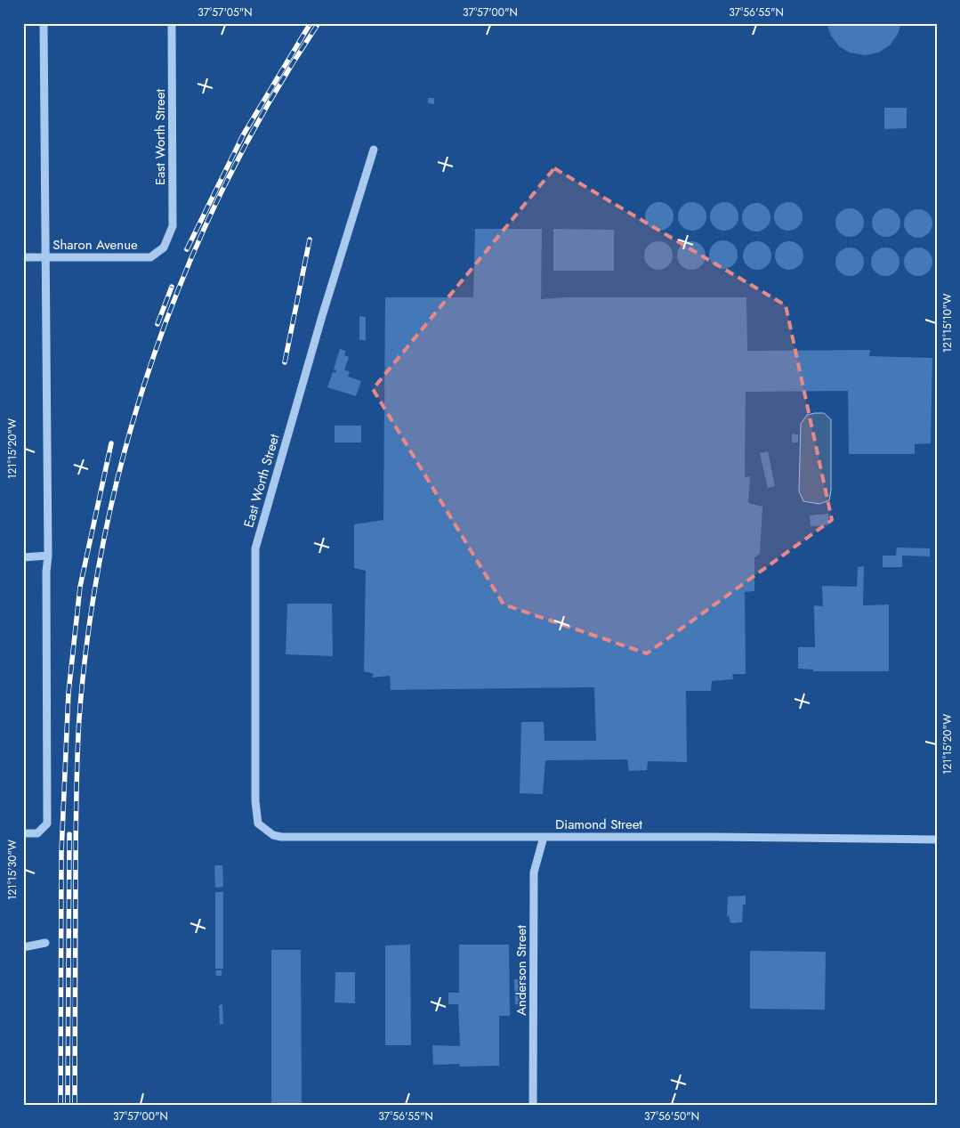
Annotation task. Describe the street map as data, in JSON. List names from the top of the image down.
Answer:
{
  "streets": {
    "street": [
      "East Worth Street",
      "Sharon Avenue",
      "Diamond Street",
      "Anderson Street"
    ]
  },
  "crossings": [
    ["East Worth Street", "Sharon Avenue"],
    ["East Worth Street", "Diamond Street"],
    ["Diamond Street", "Anderson Street"]
  ],
  "coordinates": [
    "37°57'05\"N",
    "37°57'00\"N",
    "37°56'55\"N",
    "121°15'10\"W",
    "121°15'20\"W",
    "121°15'30\"W",
    "37°56'50\"N"
  ]
}
